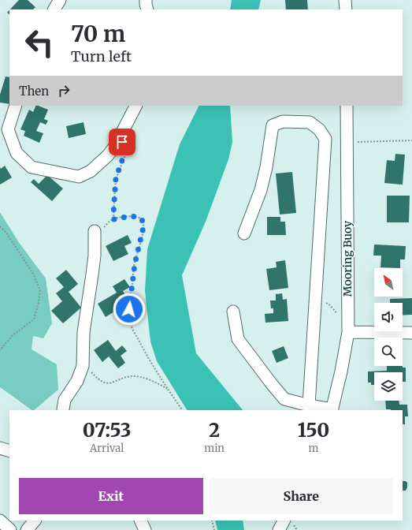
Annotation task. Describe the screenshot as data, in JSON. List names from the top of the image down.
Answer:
{
  "streets": {
    "street": ["Mooring Buoy"]
  },
  "north": "top left",
  "page": {
    "turn": ["70 m", "Turn left"],
    "then": "Then",
    "eta": [
      "07:53",
      "Arrival",
      "2",
      "min",
      "150",
      "m"
    ],
    "buttons": ["Exit", "Share"]
  }
}
